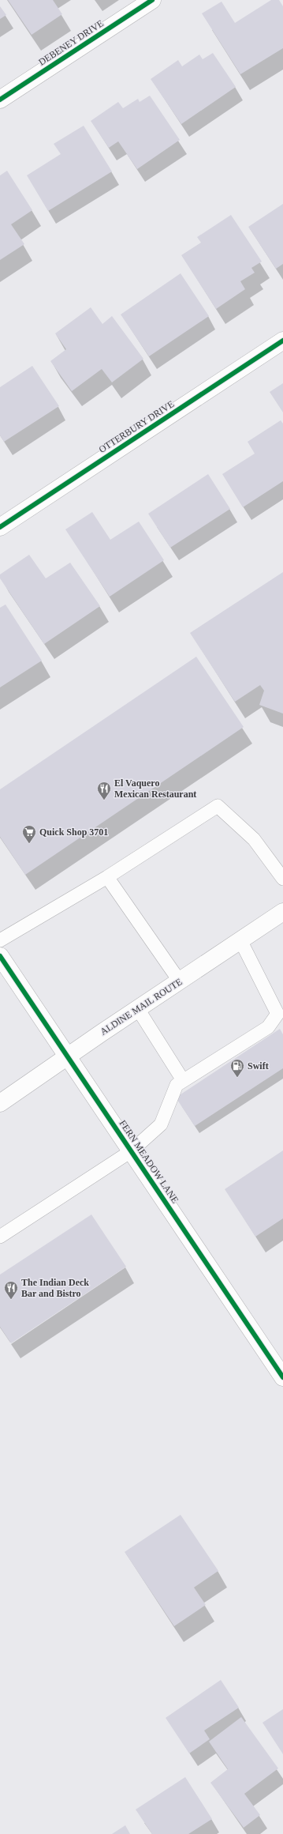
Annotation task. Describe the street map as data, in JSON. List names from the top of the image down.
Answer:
{
  "streets": {
    "street": [
      "DEBENEY DRIVE",
      "OTTERBURY DRIVE",
      "ALDINE MAIL ROUTE",
      "FERN MEADOW LANE"
    ]
  },
  "crossings": [
    ["ALDINE MAIL ROUTE", "FERN MEADOW LANE"]
  ],
  "places": {
    "restaurant": ["El Vaquero Mexican Restaurant", "The Indian Deck Bar and Bistro"],
    "supermarket": ["Quick Shop 3701"],
    "fuel station": ["Swift"]
  }
}
